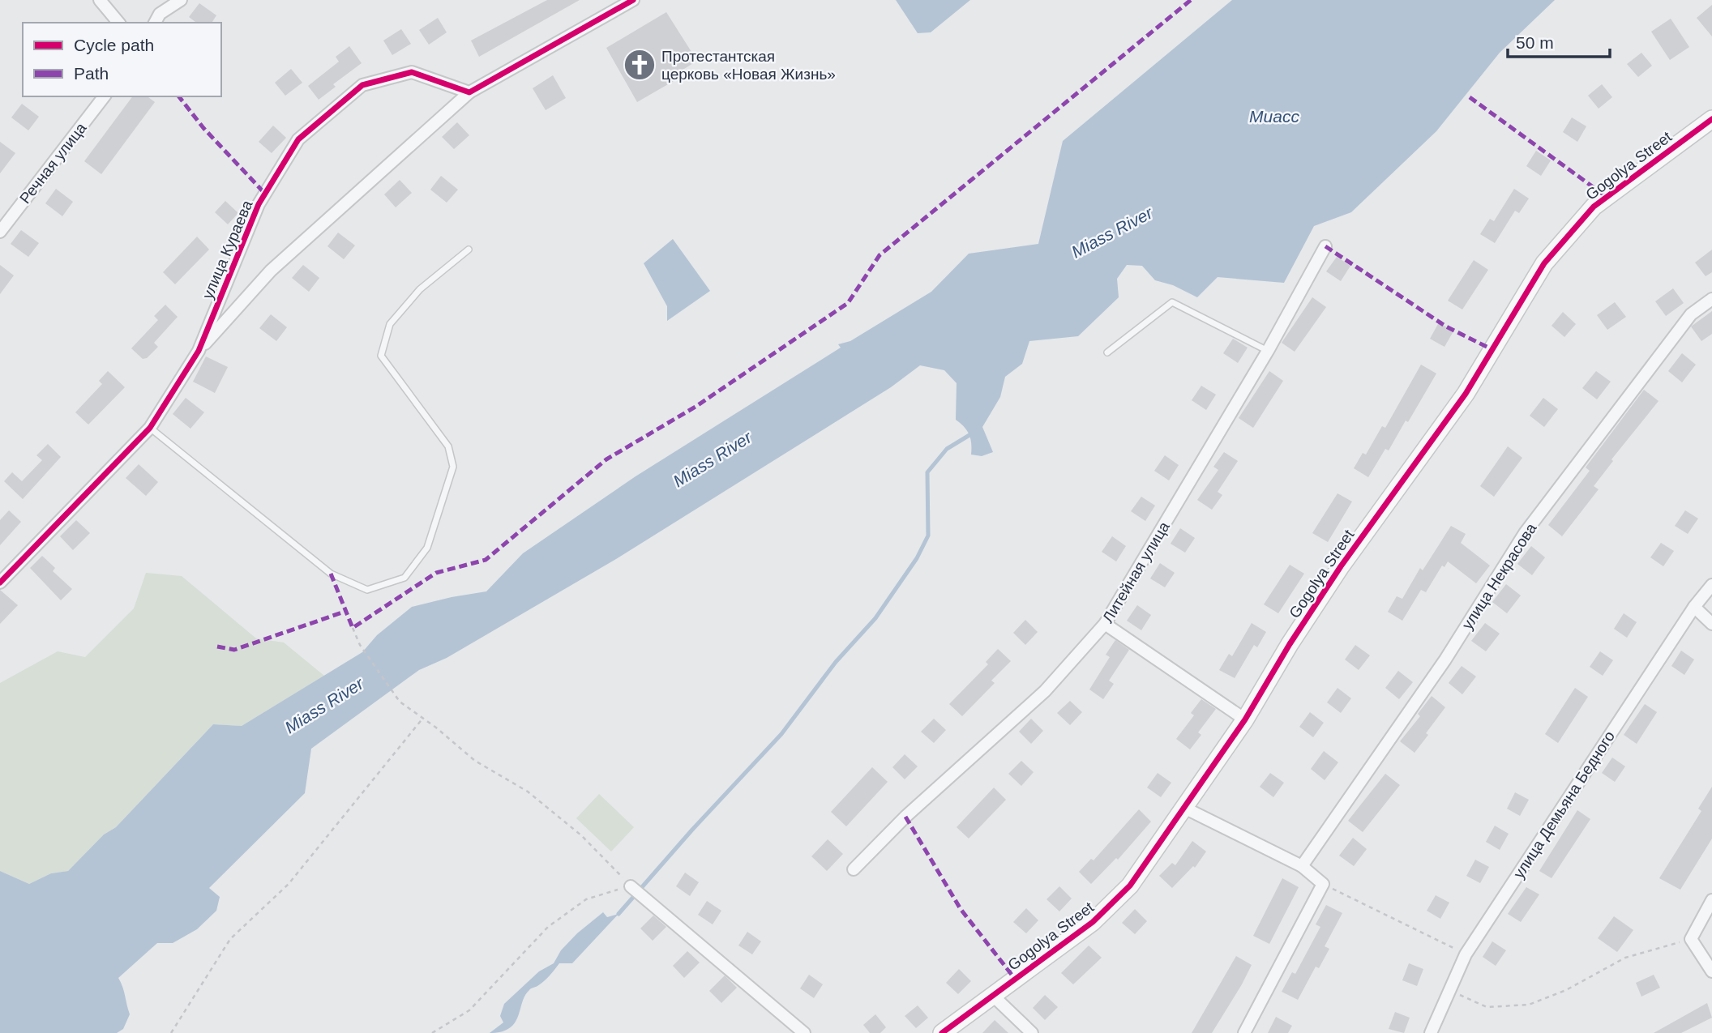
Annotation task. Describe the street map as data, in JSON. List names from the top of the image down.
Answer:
{
  "streets": {
    "street": [
      "Речная улица",
      "Gogolya Street",
      "улица Кураева",
      "Литейная улица",
      "улица Некрасова",
      "улица Демьяна Бедного"
    ]
  },
  "water": ["Миасс", "Miass River"],
  "places": {
    "church": ["Протестантская церковь «Новая Жизнь»"]
  },
  "legend": ["Cycle path", "Path"],
  "scale_bar": "50 m"
}
